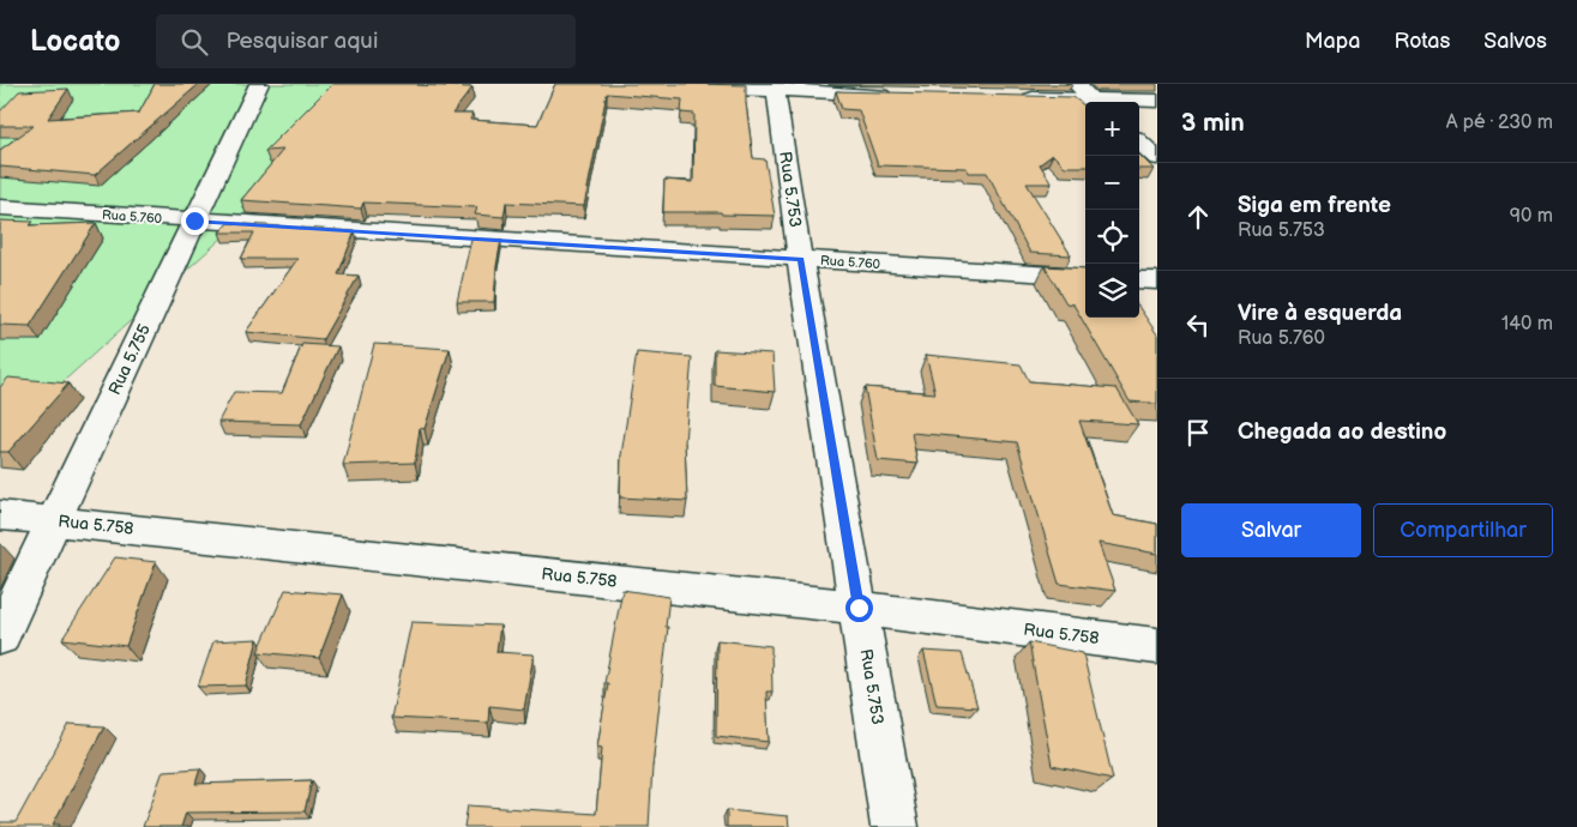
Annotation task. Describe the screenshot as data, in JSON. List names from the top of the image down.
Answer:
{
  "streets": {
    "street": [
      "Rua 5.753",
      "Rua 5.760",
      "Rua 5.755",
      "Rua 5.758"
    ]
  },
  "crossings": [
    ["Rua 5.753", "Rua 5.760"],
    ["Rua 5.753", "Rua 5.758"],
    ["Rua 5.760", "Rua 5.755"],
    ["Rua 5.755", "Rua 5.758"]
  ],
  "page": {
    "header": "Locato",
    "search": "Pesquisar aqui",
    "nav": ["Mapa", "Rotas", "Salvos"],
    "heading": ["3 min", "A pé · 230 m"],
    "map_buttons": ["+", "−"],
    "list": [
      ["Siga em frente", "Rua 5.753", "90 m"],
      ["Vire à esquerda", "Rua 5.760", "140 m"],
      "Chegada ao destino"
    ],
    "buttons": ["Salvar", "Compartilhar"]
  }
}
